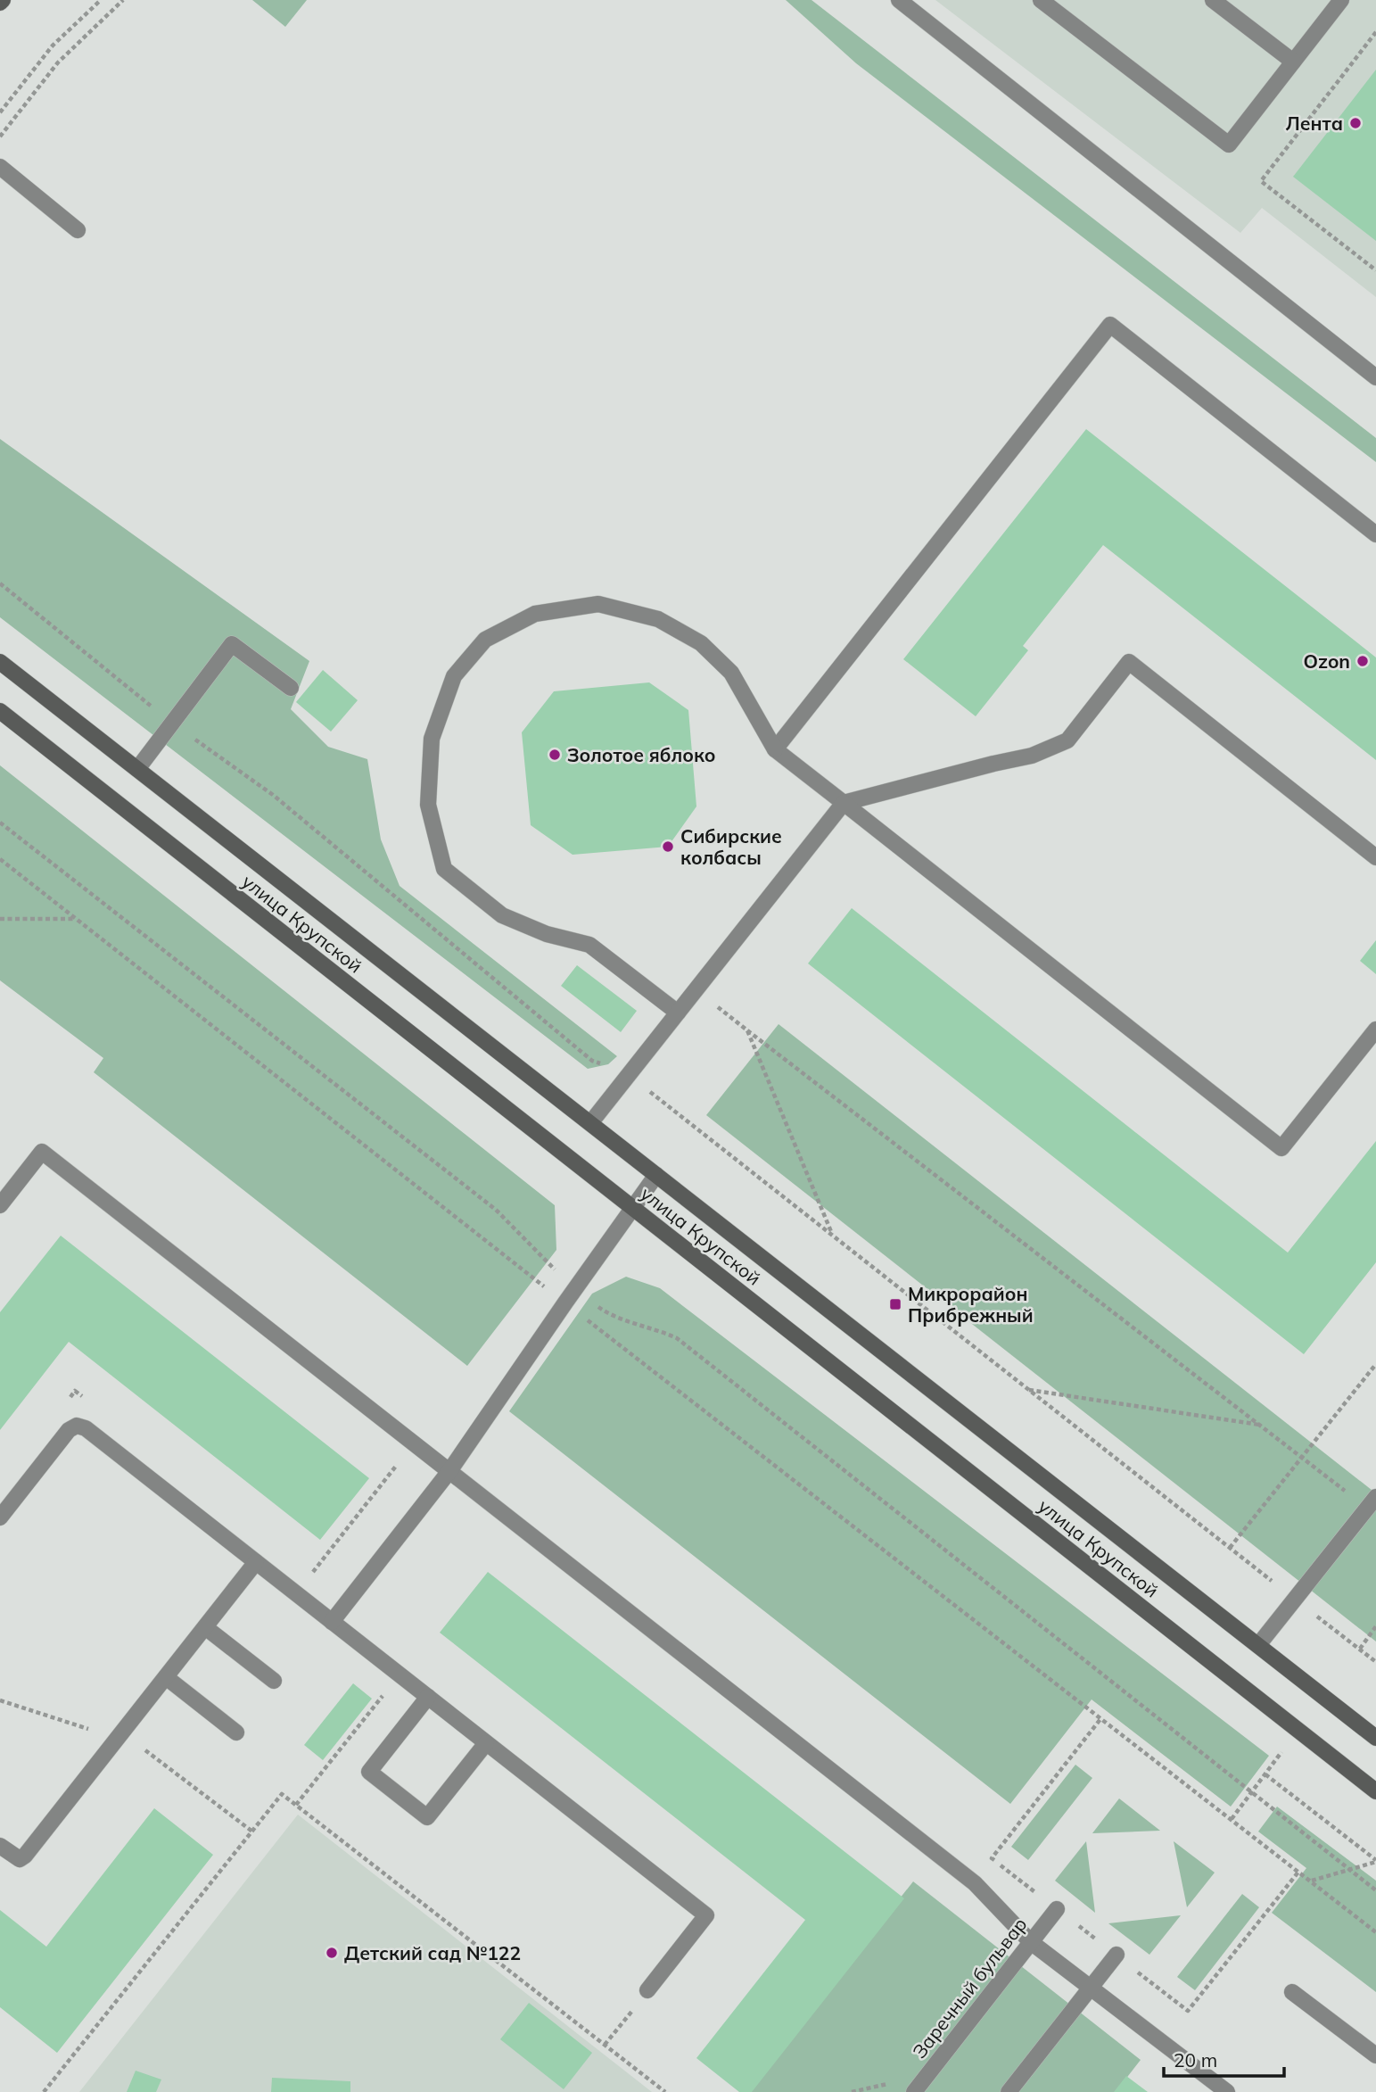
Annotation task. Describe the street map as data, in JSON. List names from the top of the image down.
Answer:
{
  "streets": {
    "main road": ["улица Крупской"],
    "street": ["Заречный бульвар"]
  },
  "places": {
    "other": [
      "Лента",
      "Ozon",
      "Золотое яблоко",
      "Сибирские колбасы",
      "Детский сад №122"
    ],
    "transit": ["Микрорайон Прибрежный"]
  },
  "scale_bar": "20 m"
}
